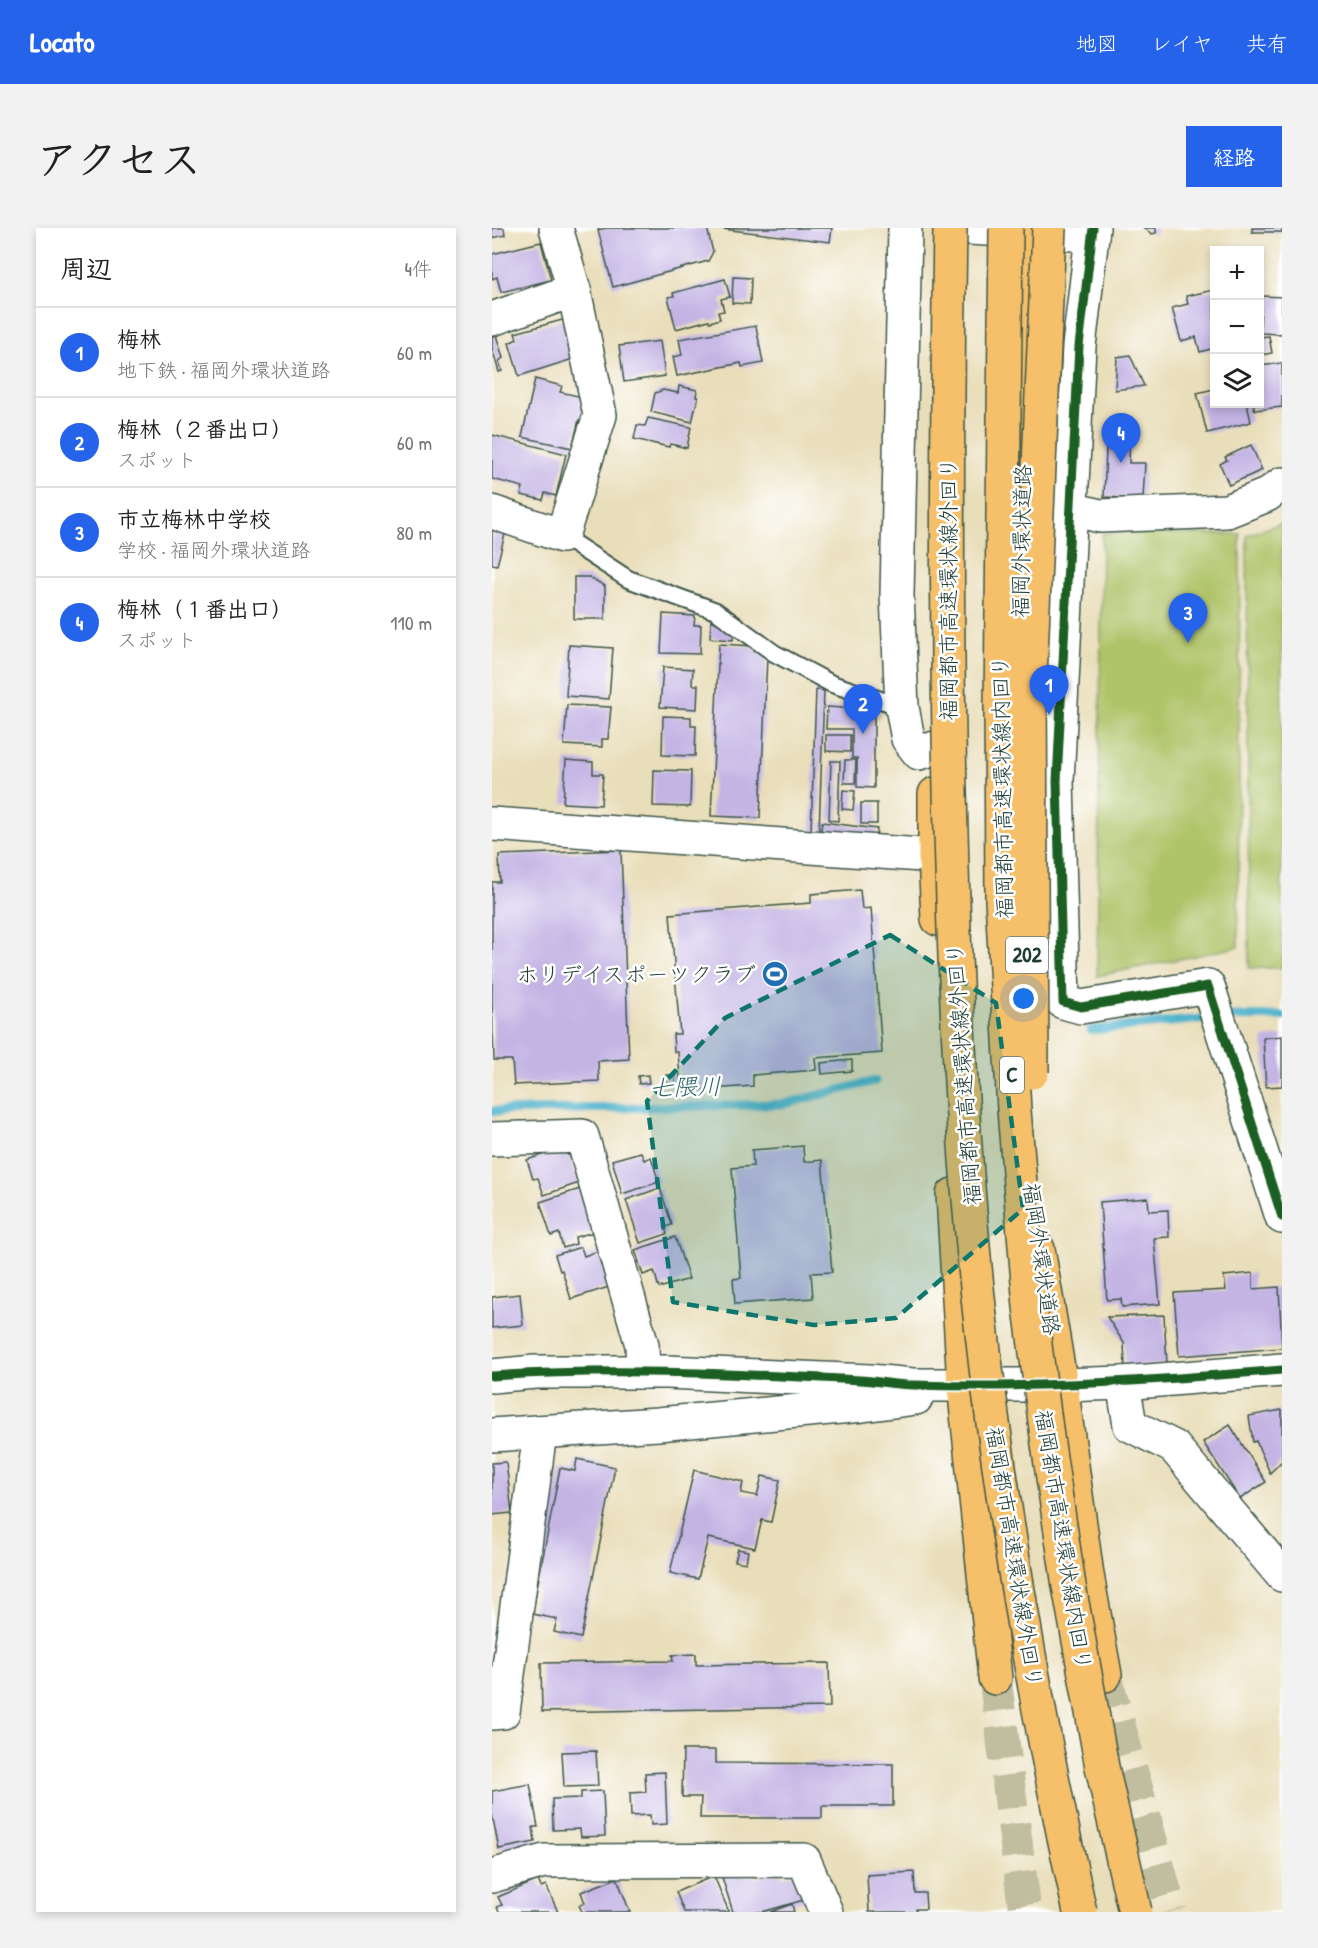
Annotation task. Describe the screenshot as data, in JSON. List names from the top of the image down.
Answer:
{
  "streets": {
    "highway": [
      "福岡外環状道路",
      "福岡都市高速環状線外回り",
      "福岡都市高速環状線内回り",
      "202",
      "C"
    ]
  },
  "crossings": [
    ["福岡外環状道路", "福岡都市高速環状線内回り"]
  ],
  "water": ["七隈川"],
  "places": {
    "sports": ["ホリデイスポーツクラブ"]
  },
  "page": {
    "header": "Locato",
    "nav": ["地図", "レイヤ", "共有"],
    "title": "アクセス",
    "buttons": "経路",
    "heading": ["周辺", "4件"],
    "map_buttons": ["+", "−"],
    "list": [
      {
        "mark": "1",
        "name": "梅林",
        "note": "地下鉄 · 福岡外環状道路",
        "value": "60 m"
      },
      {
        "mark": "2",
        "name": "梅林（２番出口）",
        "note": "スポット",
        "value": "60 m"
      },
      {
        "mark": "3",
        "name": "市立梅林中学校",
        "note": "学校 · 福岡外環状道路",
        "value": "80 m"
      },
      {
        "mark": "4",
        "name": "梅林（１番出口）",
        "note": "スポット",
        "value": "110 m"
      }
    ],
    "pins": [
      "4",
      "3",
      "1",
      "2"
    ]
  }
}
